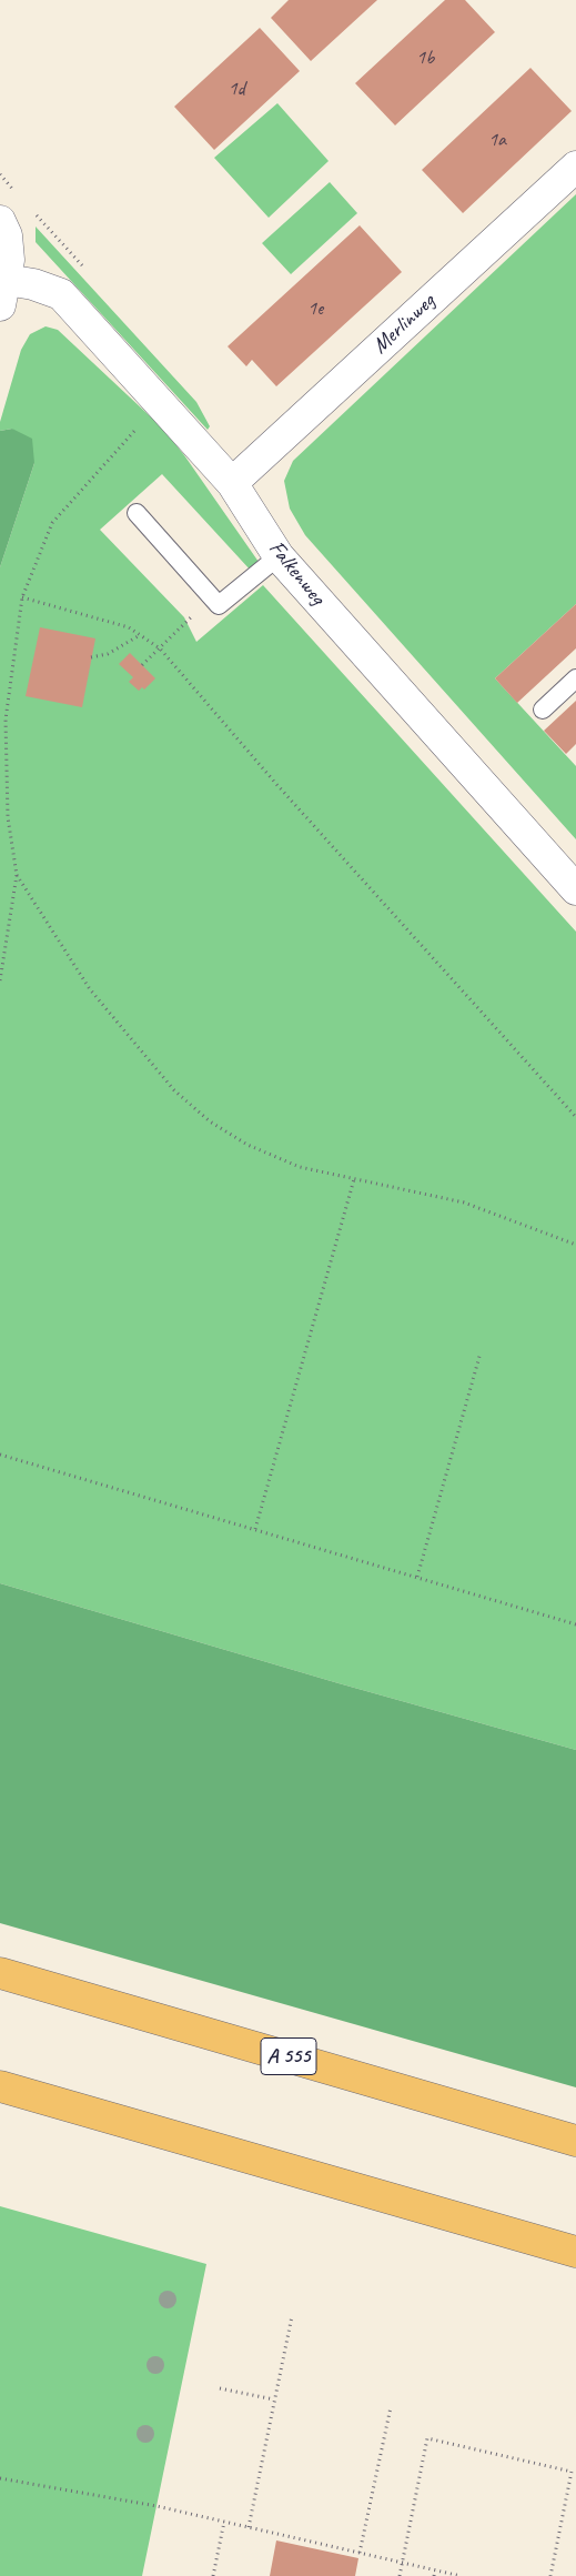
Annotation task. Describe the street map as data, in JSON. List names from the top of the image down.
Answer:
{
  "streets": {
    "highway": ["A 555"],
    "street": ["Merlinweg", "Falkenweg"]
  },
  "crossings": [
    ["Merlinweg", "Falkenweg"]
  ],
  "house_numbers": [
    "1b",
    "1d",
    "1a",
    "1e"
  ]
}
